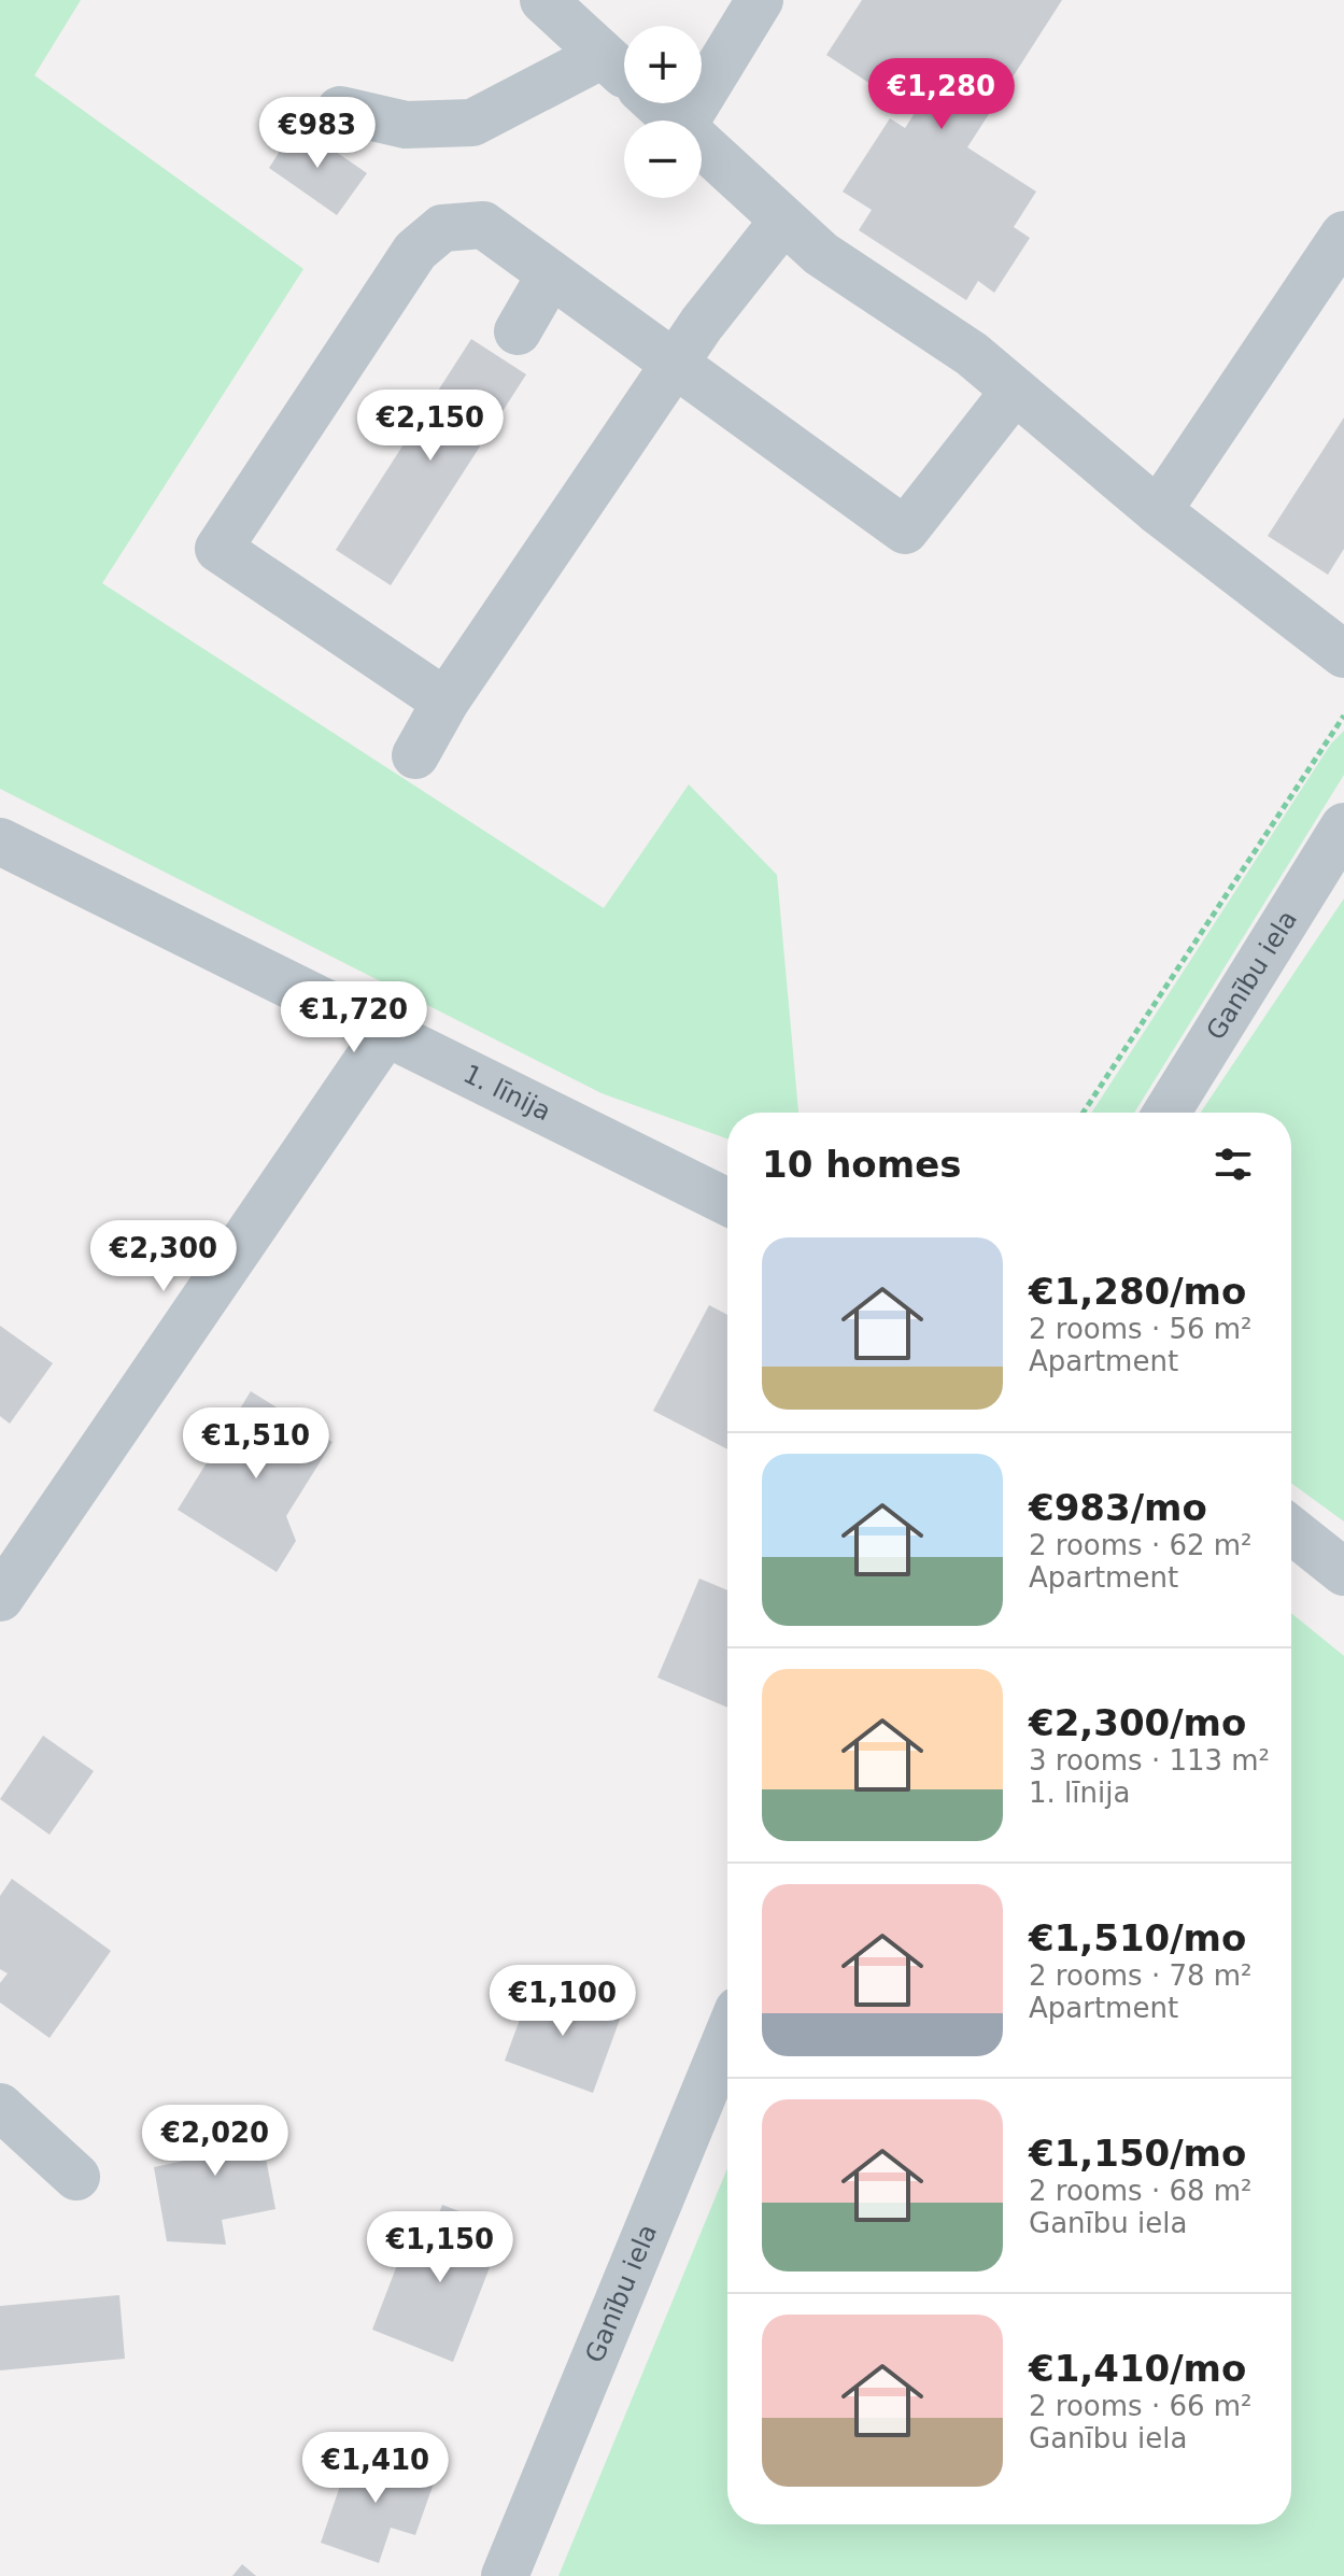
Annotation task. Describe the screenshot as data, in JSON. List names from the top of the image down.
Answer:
{
  "streets": {
    "street": ["Ganību iela", "1. līnija"]
  },
  "page": {
    "map_buttons": ["+", "−"],
    "price": [
      "€1,280",
      "€983",
      "€2,150",
      "€1,720",
      "€2,300",
      "€1,510",
      "€1,100",
      "€2,020",
      "€1,150",
      "€1,410"
    ],
    "heading": "10 homes",
    "list": [
      {
        "name": "€1,280/mo",
        "note": "2 rooms · 56 m² · Apartment"
      },
      {
        "name": "€983/mo",
        "note": "2 rooms · 62 m² · Apartment"
      },
      {
        "name": "€2,300/mo",
        "note": "3 rooms · 113 m² · 1. līnija"
      },
      {
        "name": "€1,510/mo",
        "note": "2 rooms · 78 m² · Apartment"
      },
      {
        "name": "€1,150/mo",
        "note": "2 rooms · 68 m² · Ganību iela"
      },
      {
        "name": "€1,410/mo",
        "note": "2 rooms · 66 m² · Ganību iela"
      }
    ]
  }
}
